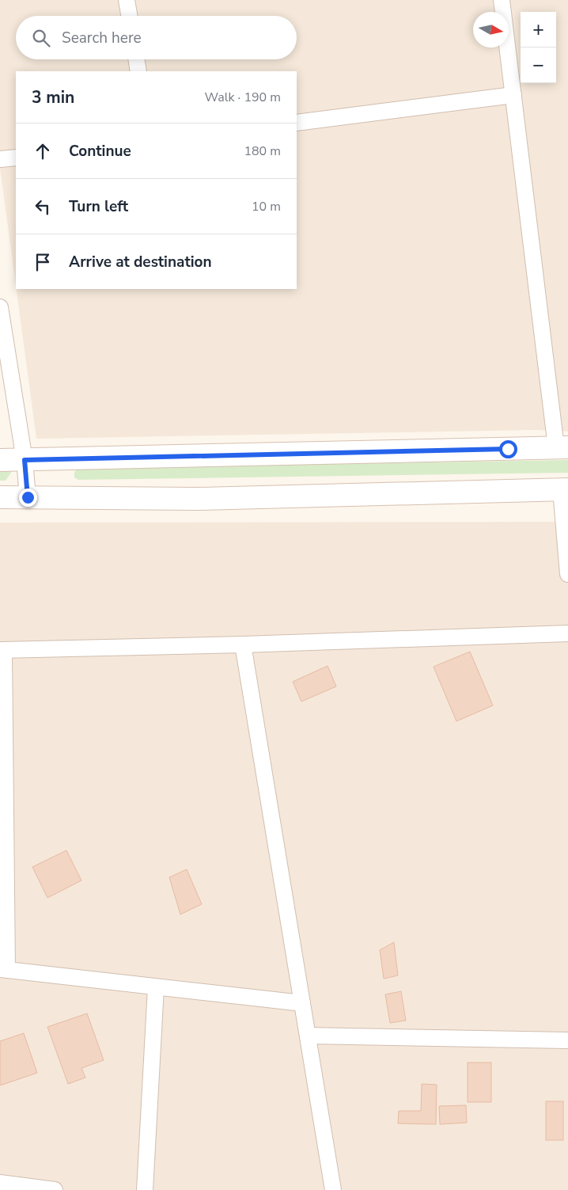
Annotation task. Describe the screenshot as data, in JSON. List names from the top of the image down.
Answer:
{
  "north": "right",
  "page": {
    "map_buttons": ["+", "−"],
    "search": "Search here",
    "heading": ["3 min", "Walk · 190 m"],
    "list": [
      ["Continue", "180 m"],
      ["Turn left", "10 m"],
      "Arrive at destination"
    ]
  }
}
